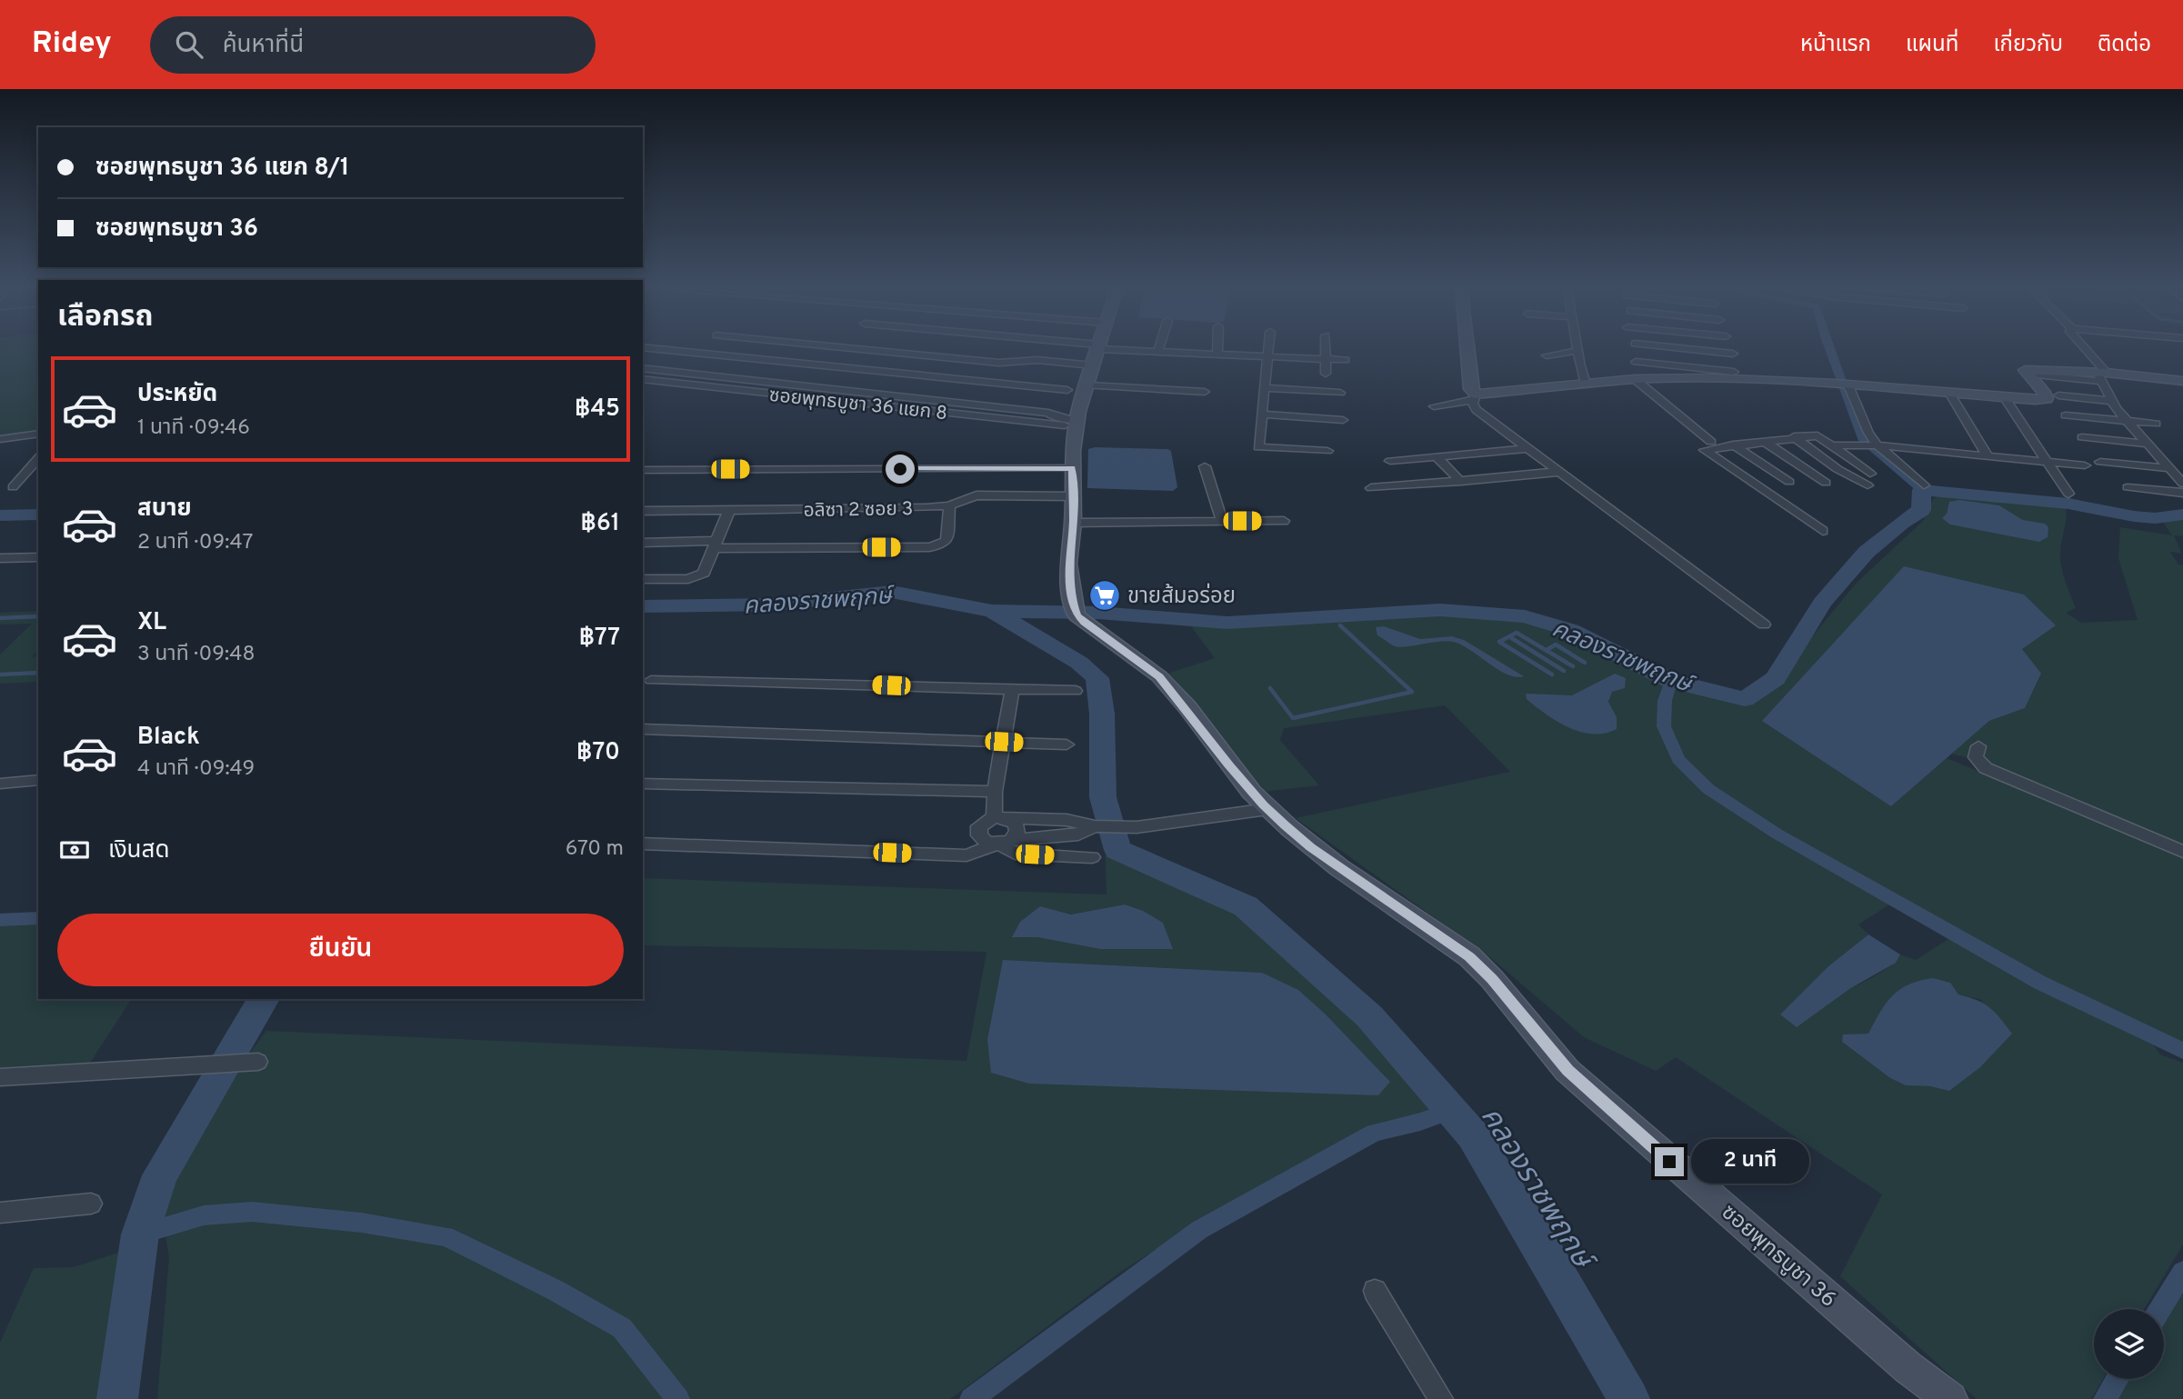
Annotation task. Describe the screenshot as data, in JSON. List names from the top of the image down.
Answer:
{
  "streets": {
    "street": ["ซอยพุทธบูชา 36 แยก 8", "อลิซา 2 ซอย 3", "ซอยพุทธบูชา 36"]
  },
  "crossings": [
    ["ซอยพุทธบูชา 36 แยก 8", "ซอยพุทธบูชา 36"],
    ["อลิซา 2 ซอย 3", "ซอยพุทธบูชา 36"]
  ],
  "water": ["คลองราชพฤกษ์"],
  "places": {
    "supermarket": ["ขายส้มอร่อย"]
  },
  "page": {
    "header": "Ridey",
    "search": "ค้นหาที่นี่",
    "nav": [
      "หน้าแรก",
      "แผนที่",
      "เกี่ยวกับ",
      "ติดต่อ"
    ],
    "banner": ["ซอยพุทธบูชา 36 แยก 8/1", "ซอยพุทธบูชา 36"],
    "heading": "เลือกรถ",
    "list": [
      {
        "name": "ประหยัด",
        "note": "1 นาที · 09:46",
        "value": "฿45"
      },
      {
        "name": "สบาย",
        "note": "2 นาที · 09:47",
        "value": "฿61"
      },
      {
        "name": "XL",
        "note": "3 นาที · 09:48",
        "value": "฿77"
      },
      {
        "name": "Black",
        "note": "4 นาที · 09:49",
        "value": "฿70"
      }
    ],
    "pay": ["เงินสด", "670 m"],
    "buttons": "ยืนยัน",
    "bubble": "2 นาที"
  }
}
